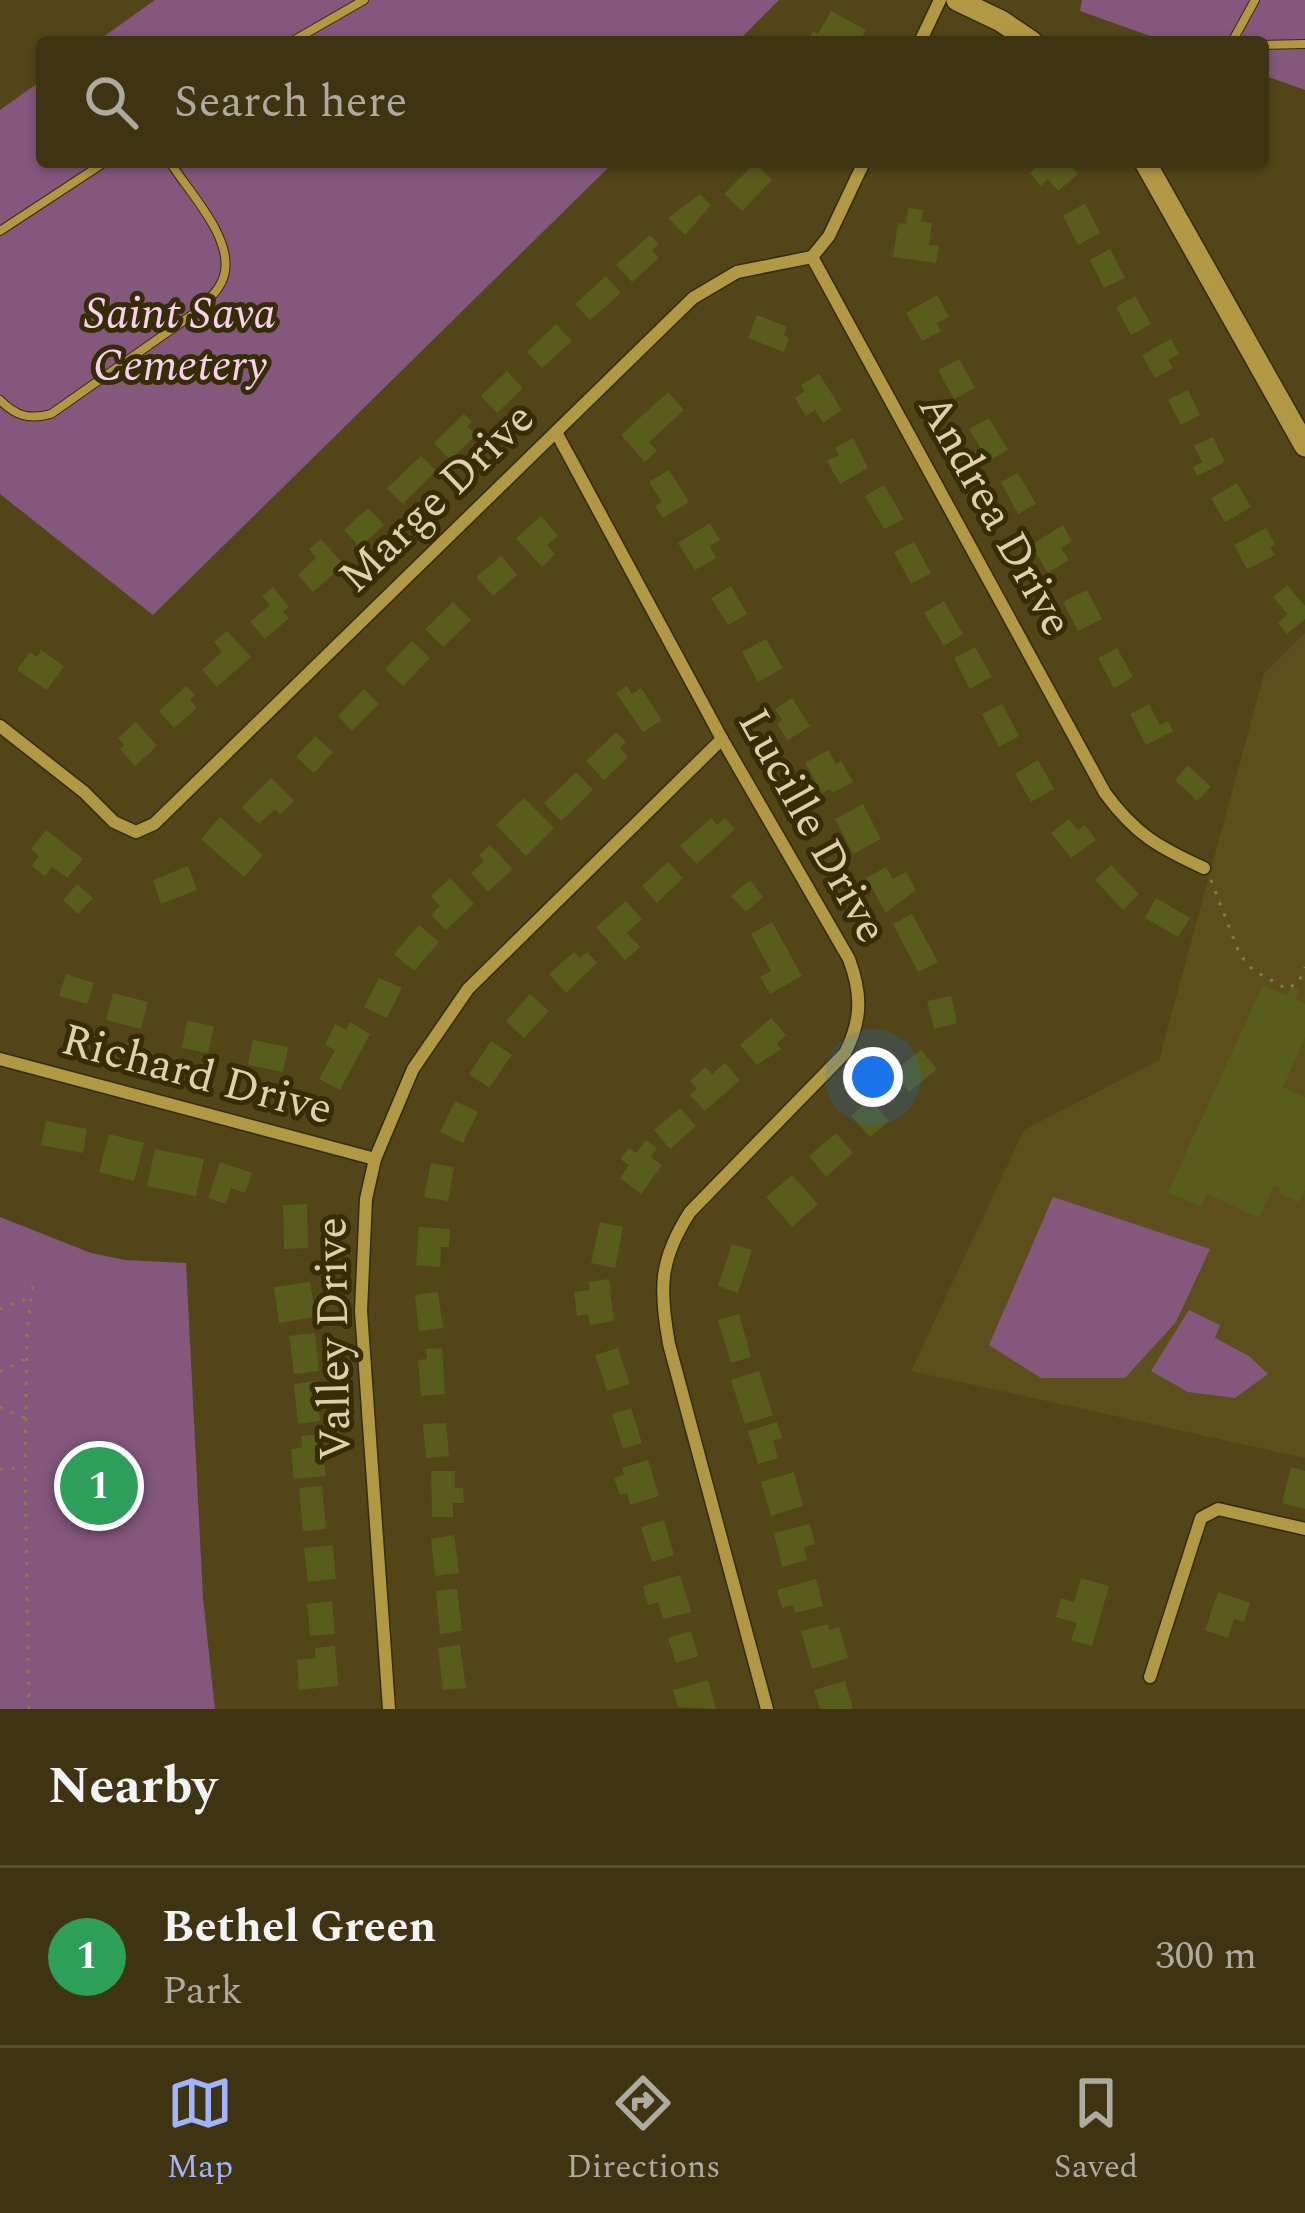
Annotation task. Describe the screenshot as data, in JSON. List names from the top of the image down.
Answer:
{
  "streets": {
    "street": [
      "Marge Drive",
      "Andrea Drive",
      "Lucille Drive",
      "Richard Drive",
      "Valley Drive"
    ]
  },
  "crossings": [
    ["Marge Drive", "Andrea Drive"],
    ["Marge Drive", "Lucille Drive"],
    ["Lucille Drive", "Valley Drive"],
    ["Richard Drive", "Valley Drive"]
  ],
  "parks": ["Saint Sava Cemetery"],
  "page": {
    "search": "Search here",
    "pins": "1",
    "heading": "Nearby",
    "list": [
      {
        "mark": "1",
        "name": "Bethel Green",
        "note": "Park",
        "value": "300 m"
      }
    ],
    "nav": ["Map", "Directions", "Saved"]
  }
}
